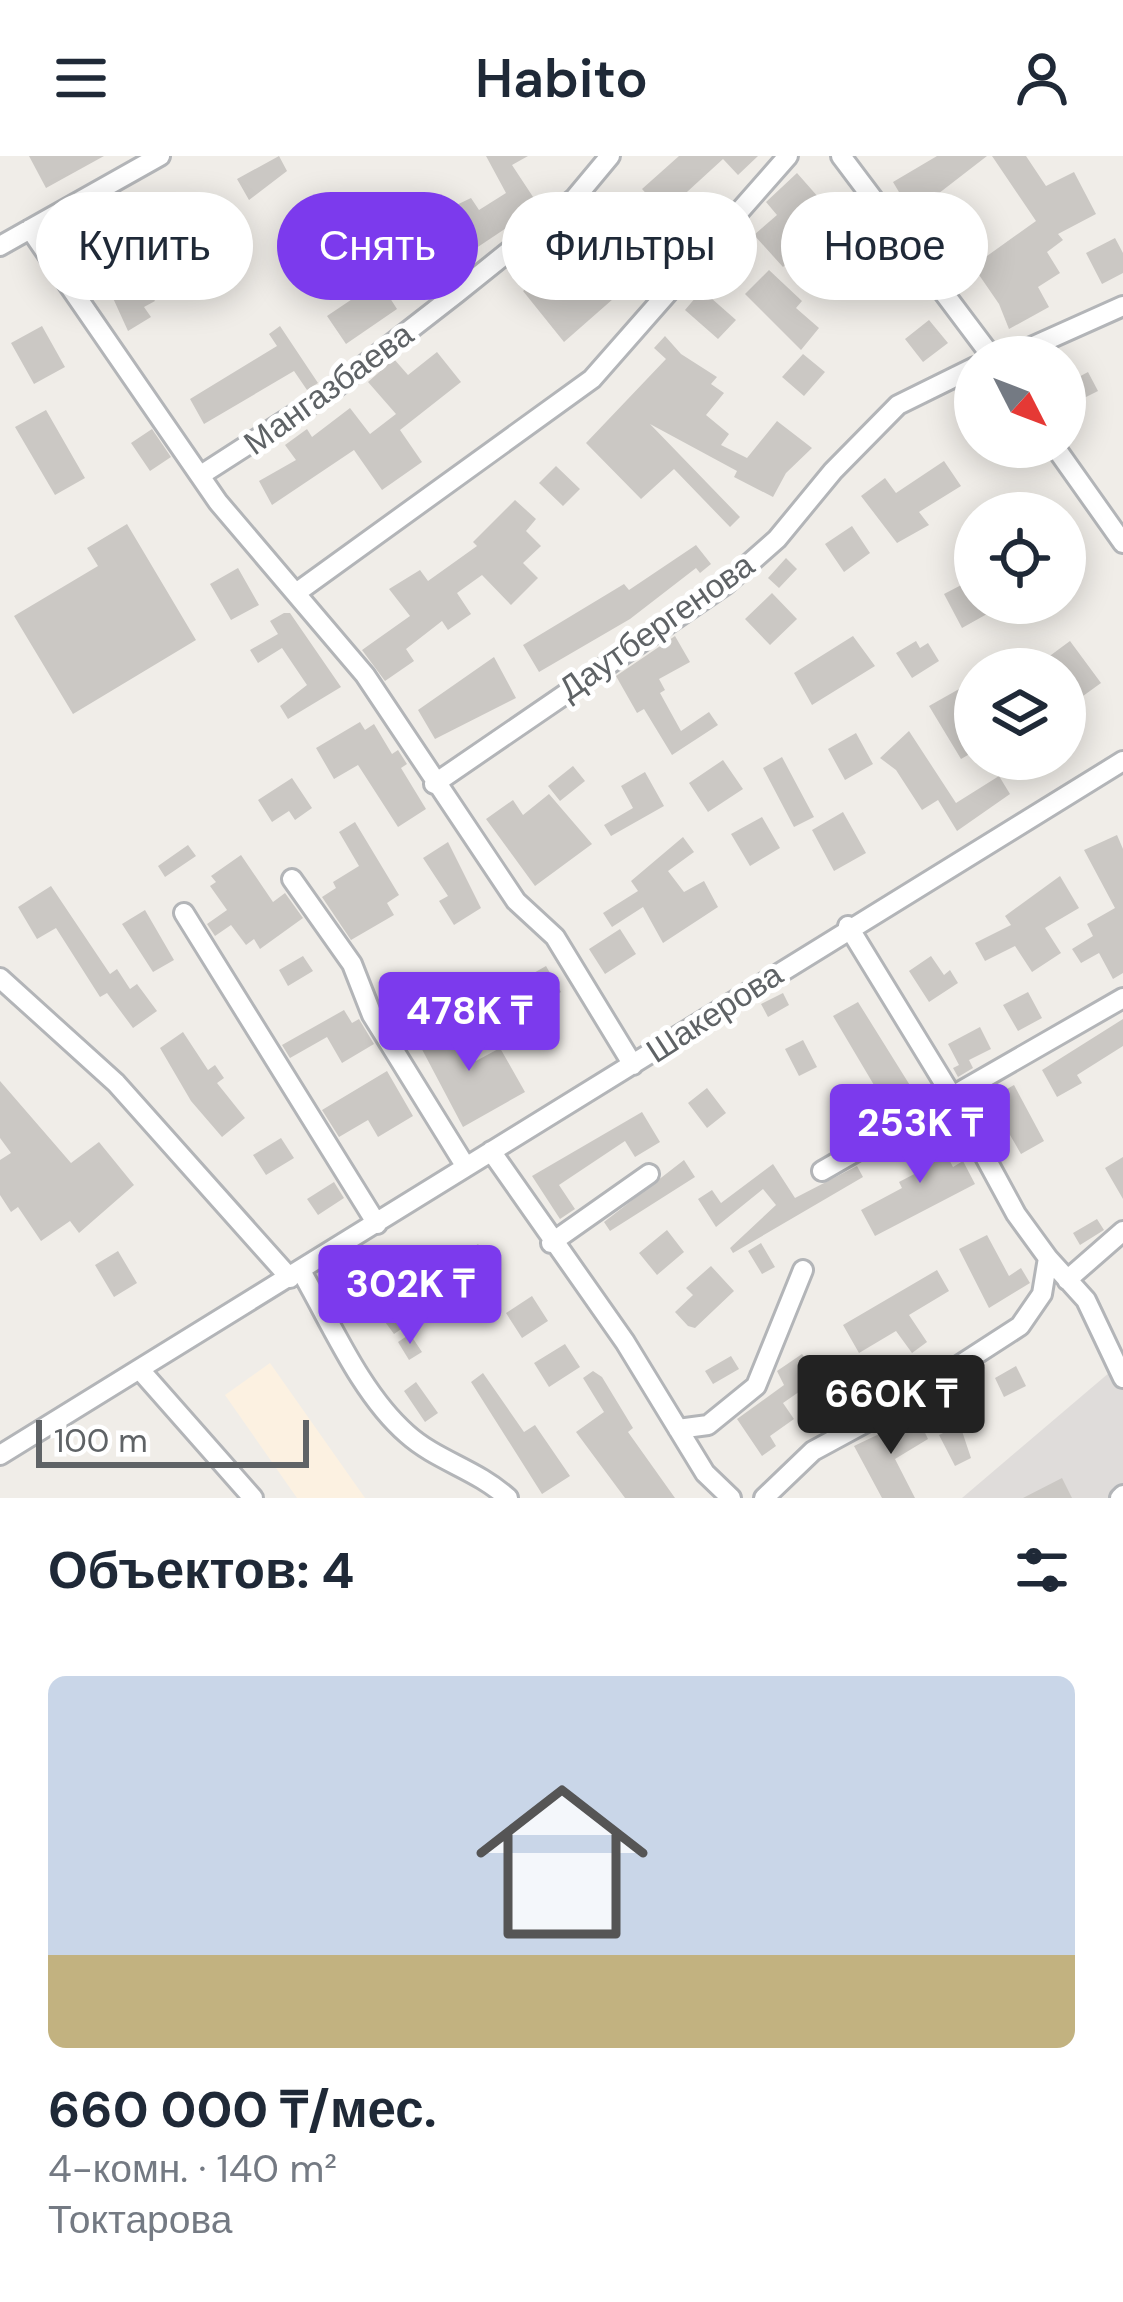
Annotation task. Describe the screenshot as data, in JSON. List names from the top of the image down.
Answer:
{
  "streets": {
    "street": ["Мангазбаева", "Даутбергенова", "Шакерова"]
  },
  "scale_bar": "100 m",
  "north": "bottom right",
  "page": {
    "header": "Habito",
    "chip": [
      "Купить",
      "Снять",
      "Фильтры",
      "Новое"
    ],
    "price": [
      "478K ₸",
      "253K ₸",
      "302K ₸",
      "660K ₸"
    ],
    "scale": "100 m",
    "heading": "Объектов: 4",
    "list": [
      {
        "name": "660 000 ₸/мес.",
        "note": "4-комн. · 140 m² · Токтарова"
      }
    ]
  }
}
